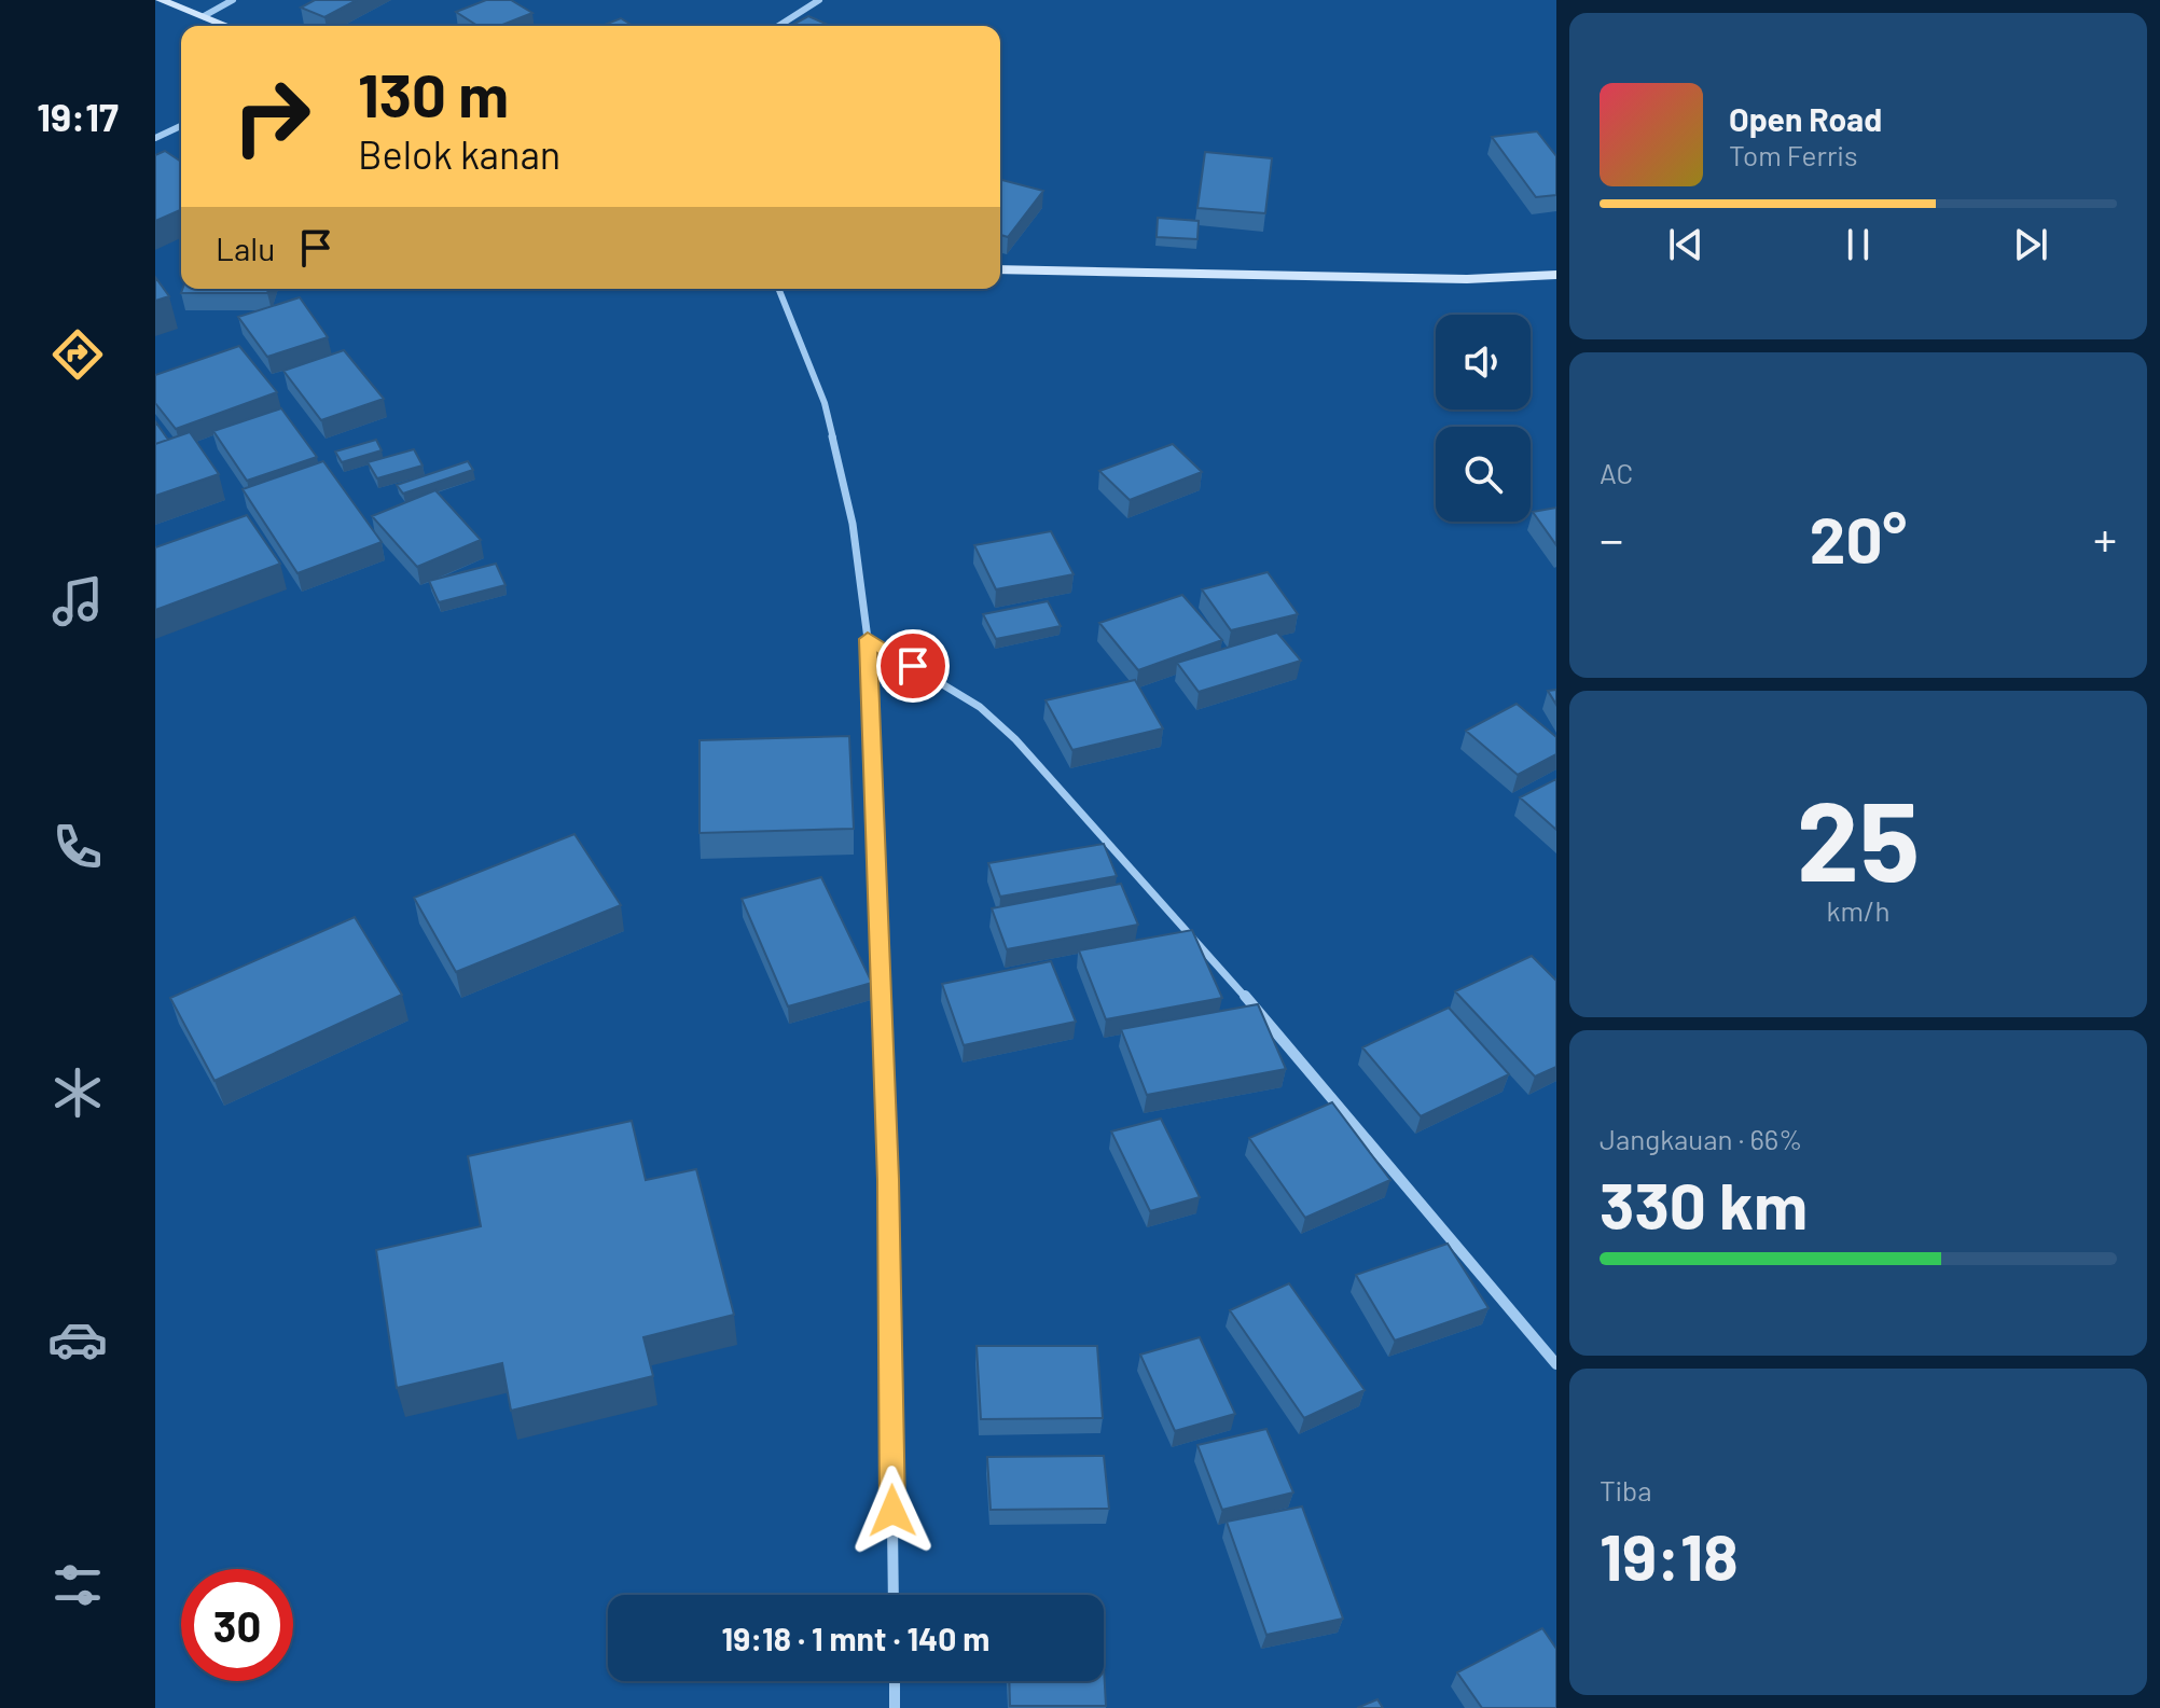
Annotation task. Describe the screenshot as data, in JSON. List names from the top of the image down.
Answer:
{
  "page": {
    "tabs": "19:17",
    "turn": ["130 m", "Belok kanan"],
    "song": ["Open Road", "Tom Ferris"],
    "then": "Lalu",
    "tile": [
      "AC",
      ["25", "km/h"],
      ["Jangkauan · 66%", "330 km"],
      ["Tiba", "19:18"]
    ],
    "heat": ["−", "20°", "+"],
    "limit": "30",
    "trip": "19:18 · 1 mnt · 140 m"
  }
}
